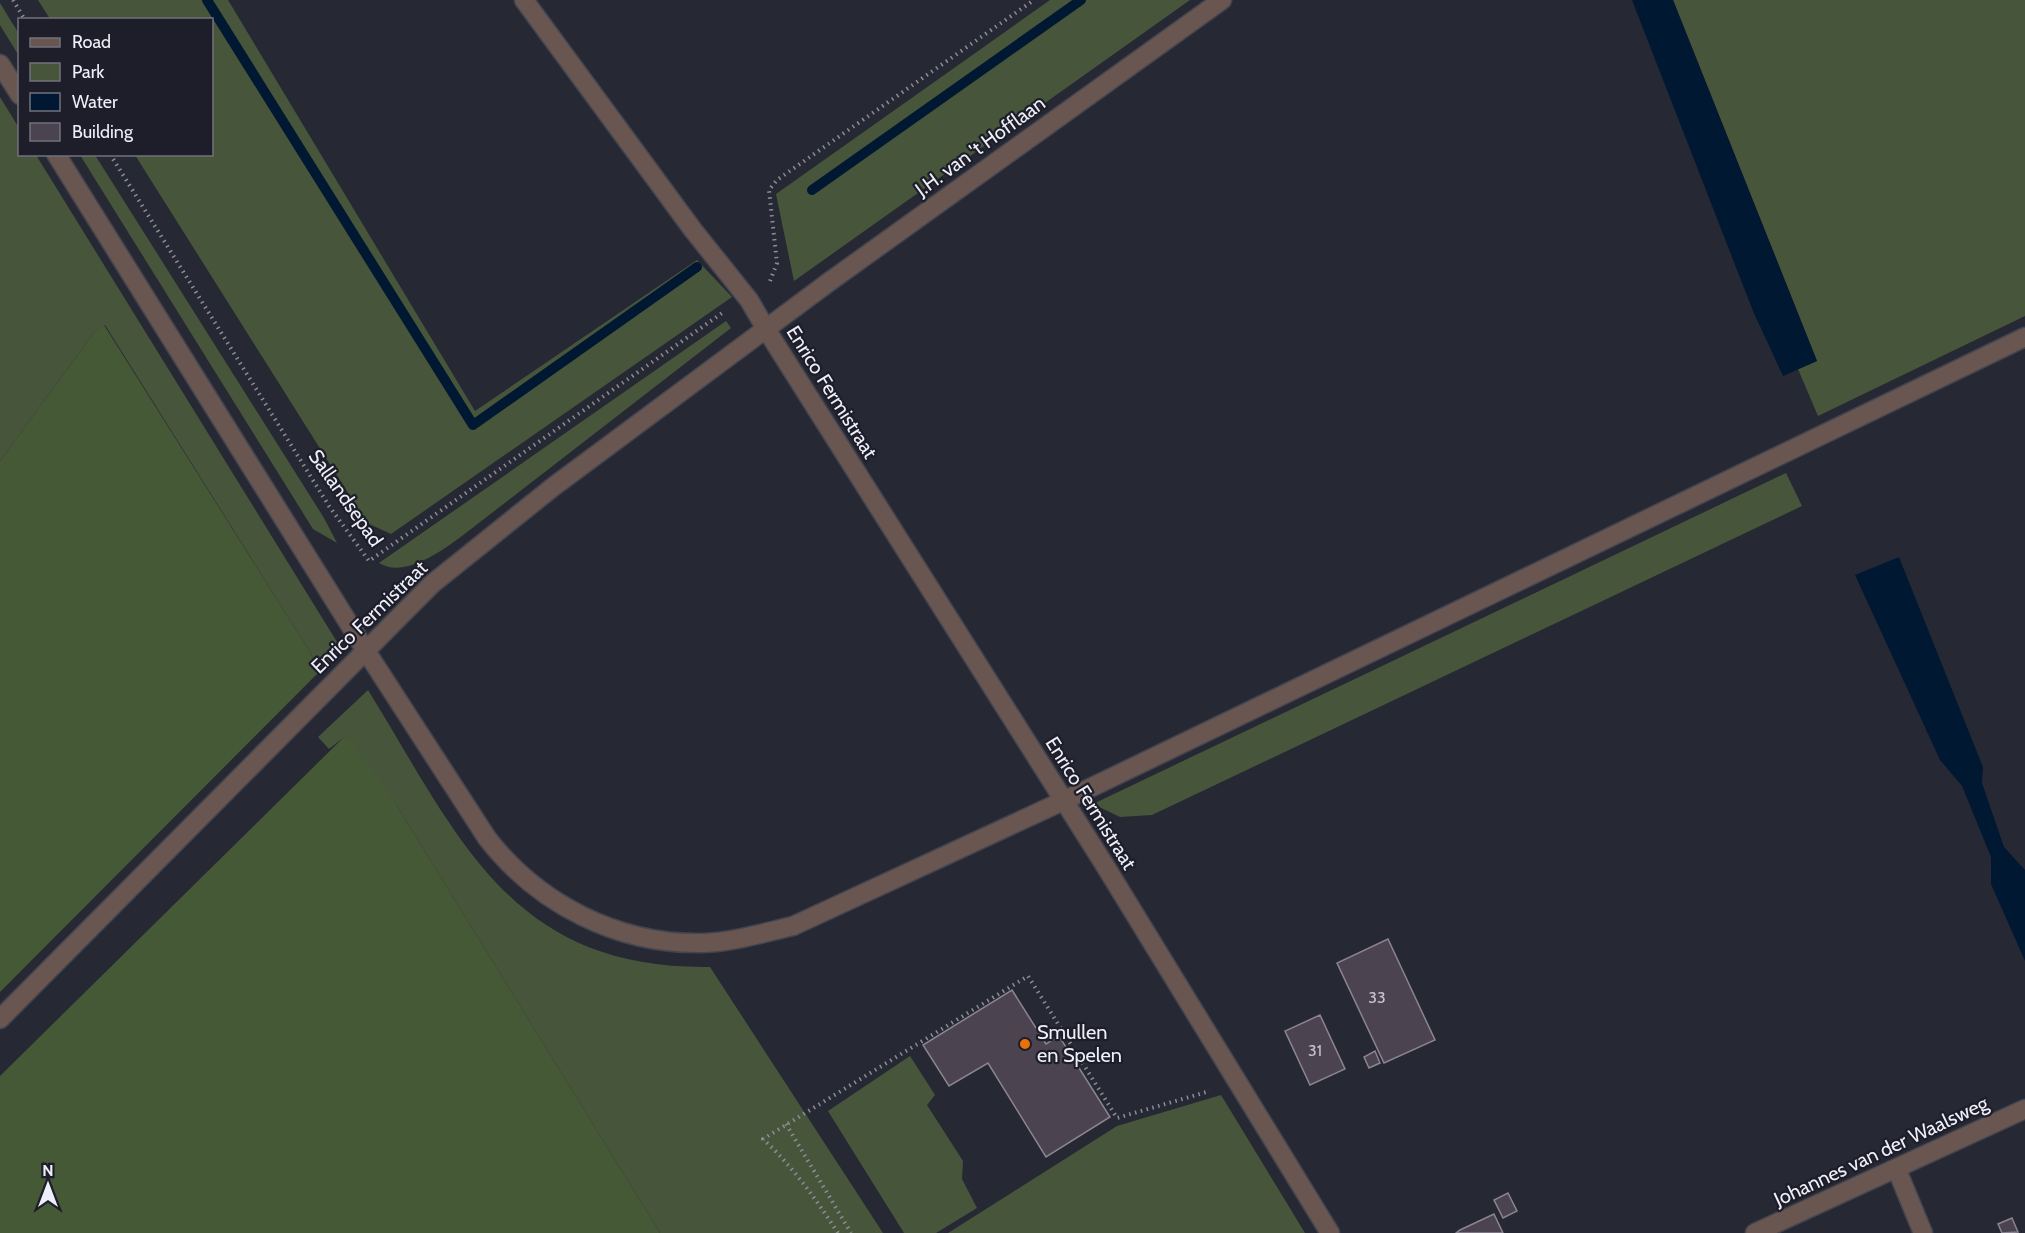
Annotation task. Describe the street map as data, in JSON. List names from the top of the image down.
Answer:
{
  "streets": {
    "street": ["J.H. van 't Hofflaan", "Enrico Fermistraat", "Johannes van der Waalsweg"],
    "path": ["Sallandsepad"]
  },
  "crossings": [
    ["J.H. van 't Hofflaan", "Enrico Fermistraat"]
  ],
  "places": ["Smullen en Spelen"],
  "house_numbers": ["33", "31"],
  "legend": [
    "Road",
    "Park",
    "Water",
    "Building"
  ],
  "north": "top"
}
